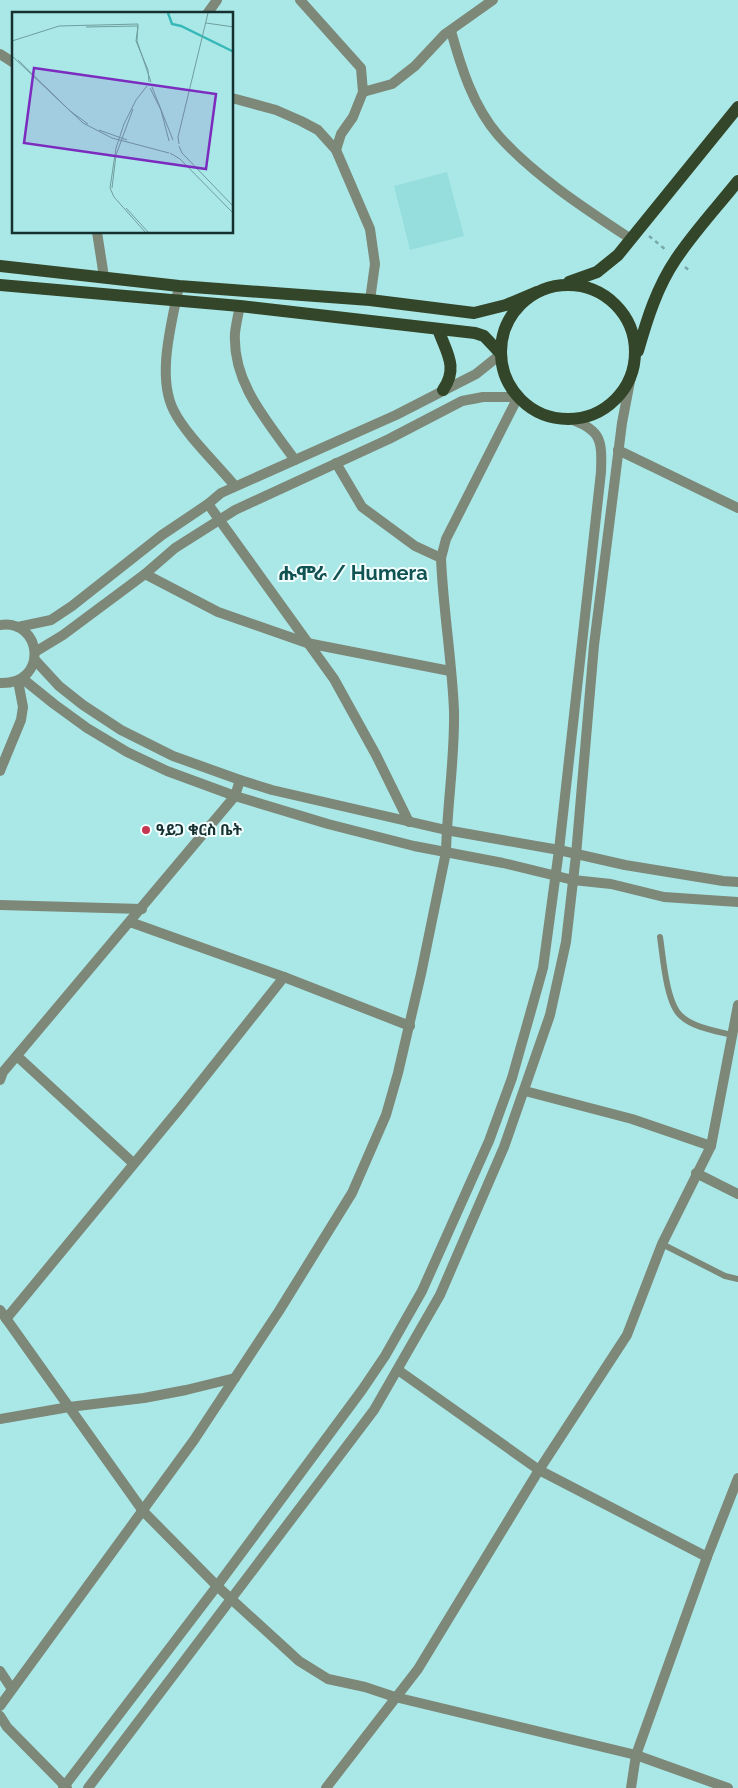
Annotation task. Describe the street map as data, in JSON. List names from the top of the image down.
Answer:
{
  "districts": ["ሑሞራ / Humera"],
  "places": ["ዓይጋ ቁርስ ቤት"]
}
